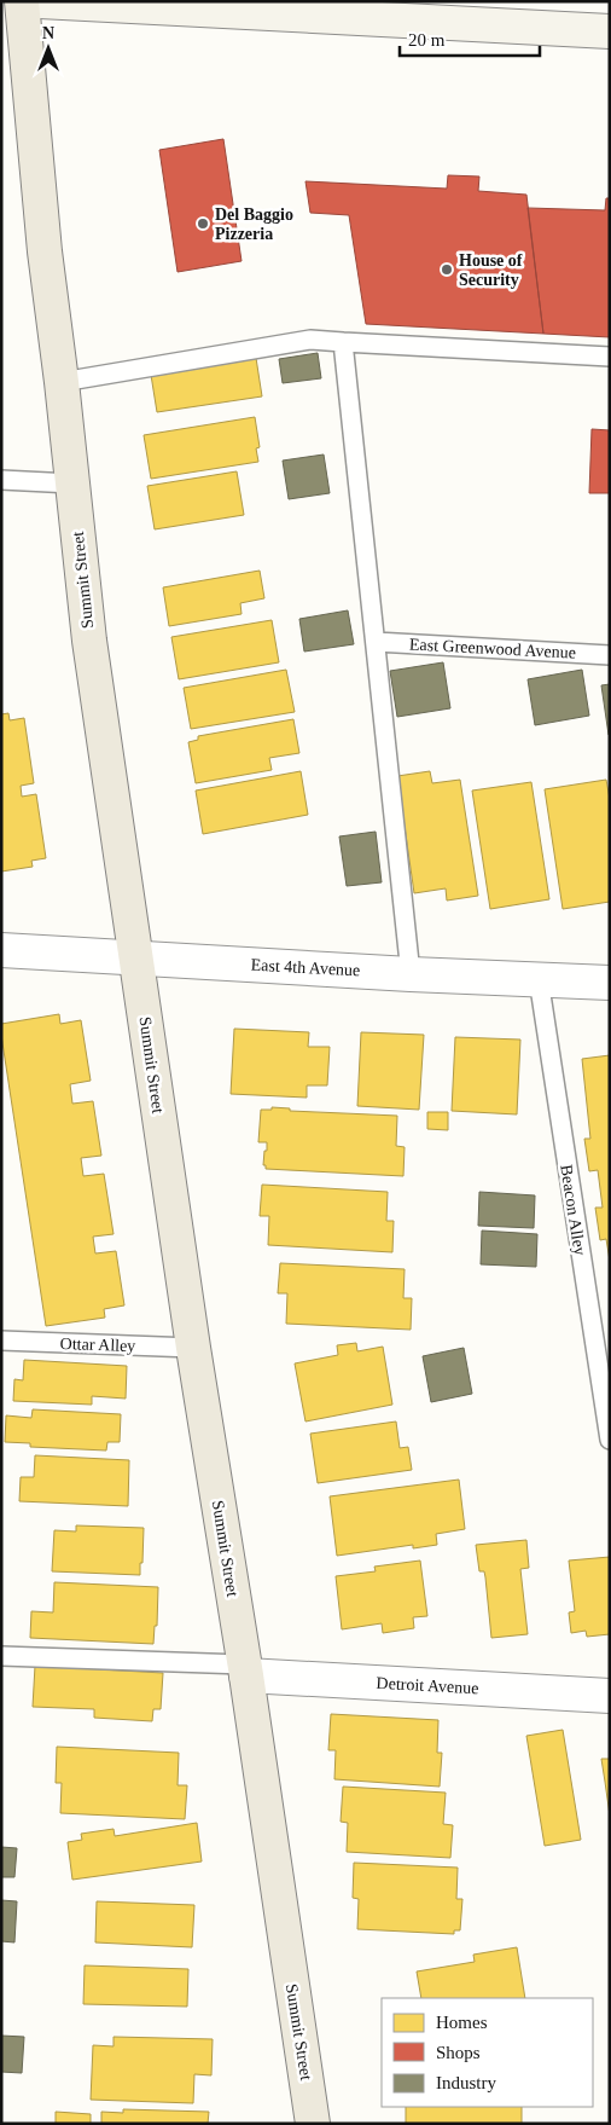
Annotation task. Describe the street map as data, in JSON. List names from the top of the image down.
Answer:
{
  "streets": {
    "main road": ["Summit Street"],
    "street": ["East 4th Avenue", "Detroit Avenue"],
    "lane": ["East Greenwood Avenue", "Beacon Alley", "Ottar Alley"]
  },
  "crossings": [
    ["Summit Street", "East 4th Avenue"],
    ["Summit Street", "Ottar Alley"],
    ["Summit Street", "Detroit Avenue"],
    ["East 4th Avenue", "Beacon Alley"]
  ],
  "places": ["Del Baggio Pizzeria", "House of Security"],
  "legend": ["Homes", "Shops", "Industry"],
  "scale_bar": "20 m",
  "north": "top"
}
